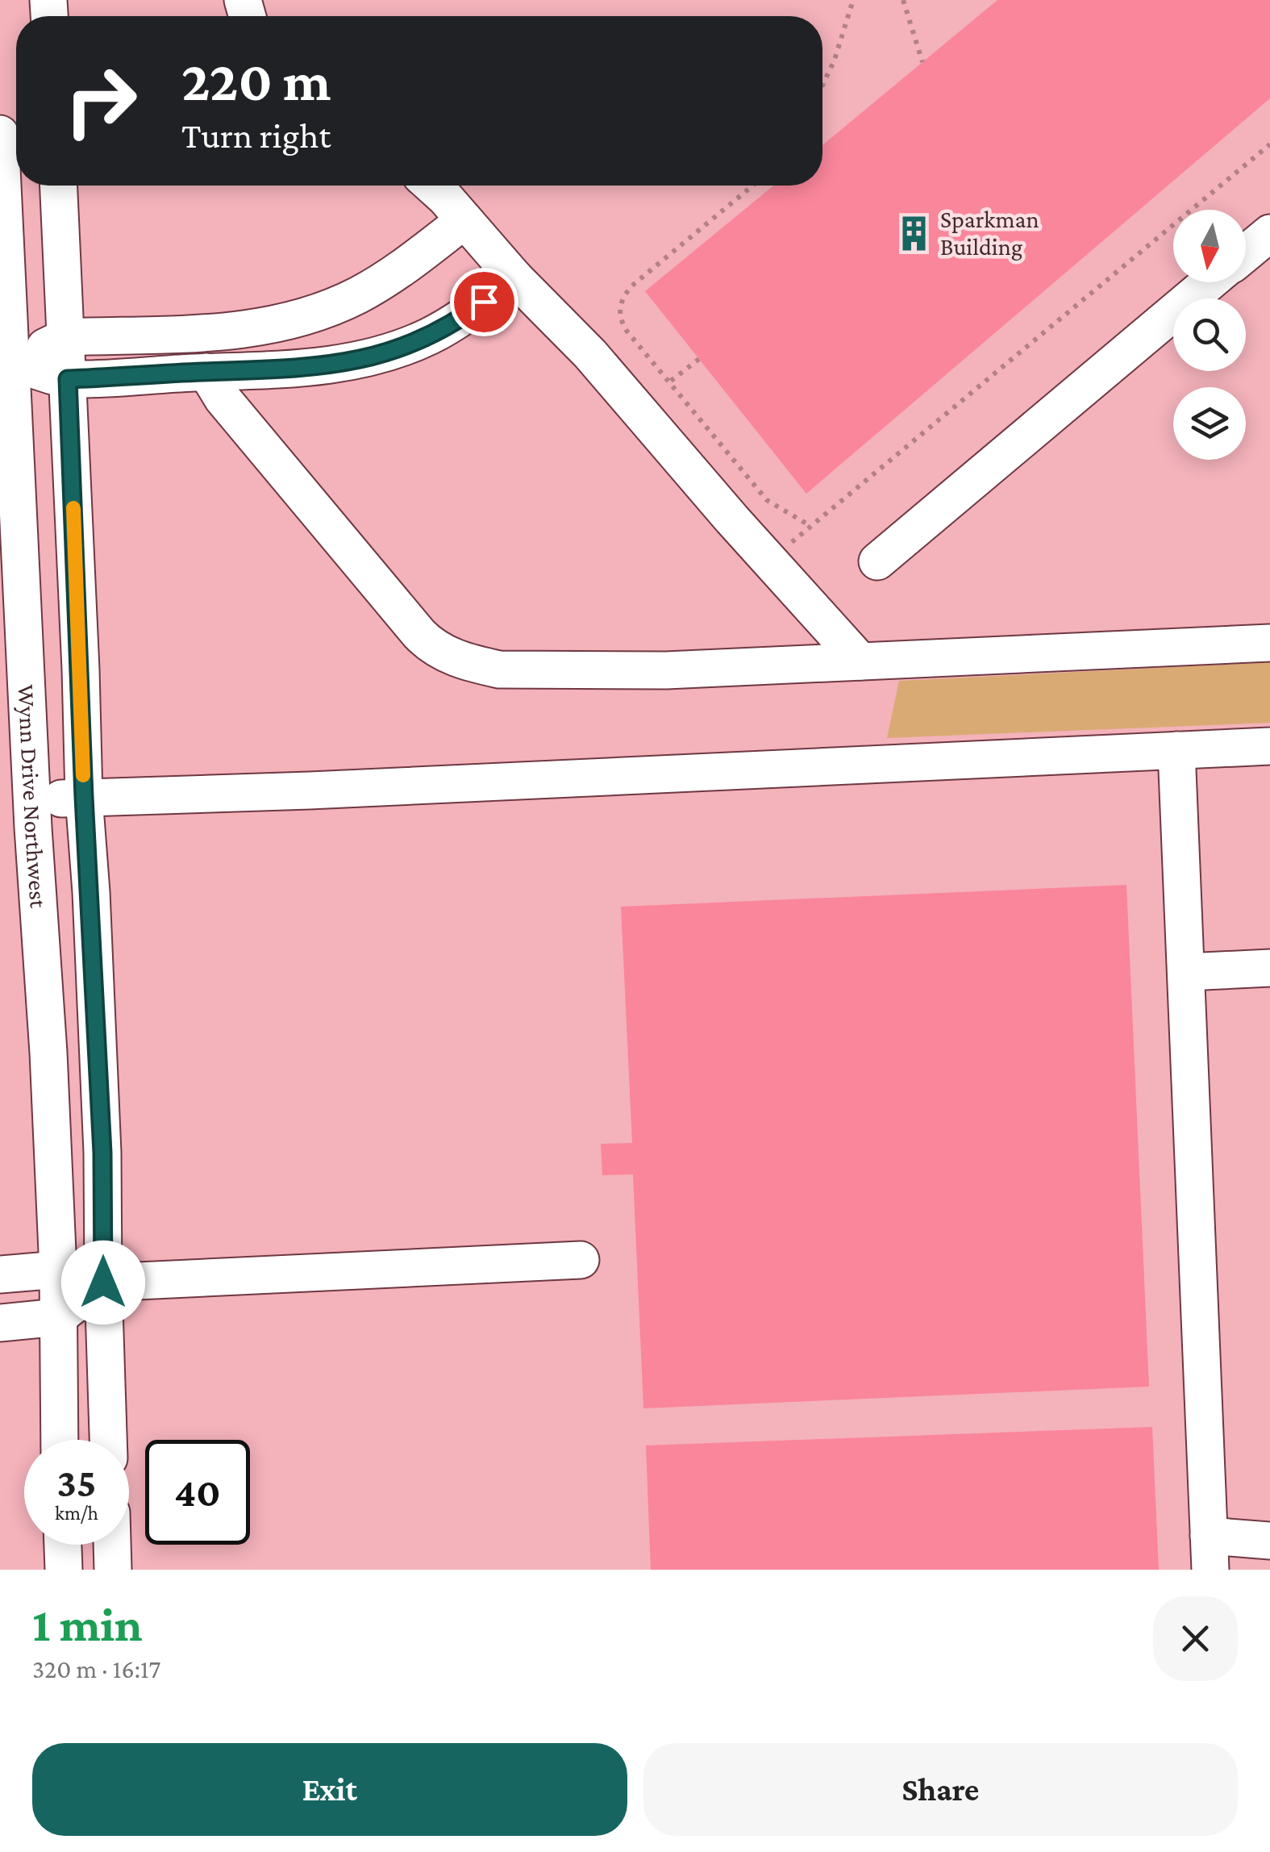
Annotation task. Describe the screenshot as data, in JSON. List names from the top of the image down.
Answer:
{
  "streets": {
    "street": ["Wynn Drive Northwest"]
  },
  "places": {
    "building": ["Sparkman Building"]
  },
  "north": "bottom",
  "page": {
    "turn": ["220 m", "Turn right"],
    "speed": "35 km/h",
    "limit": "40",
    "heading": ["1 min", "320 m · 16:17"],
    "buttons": ["Exit", "Share"]
  }
}
